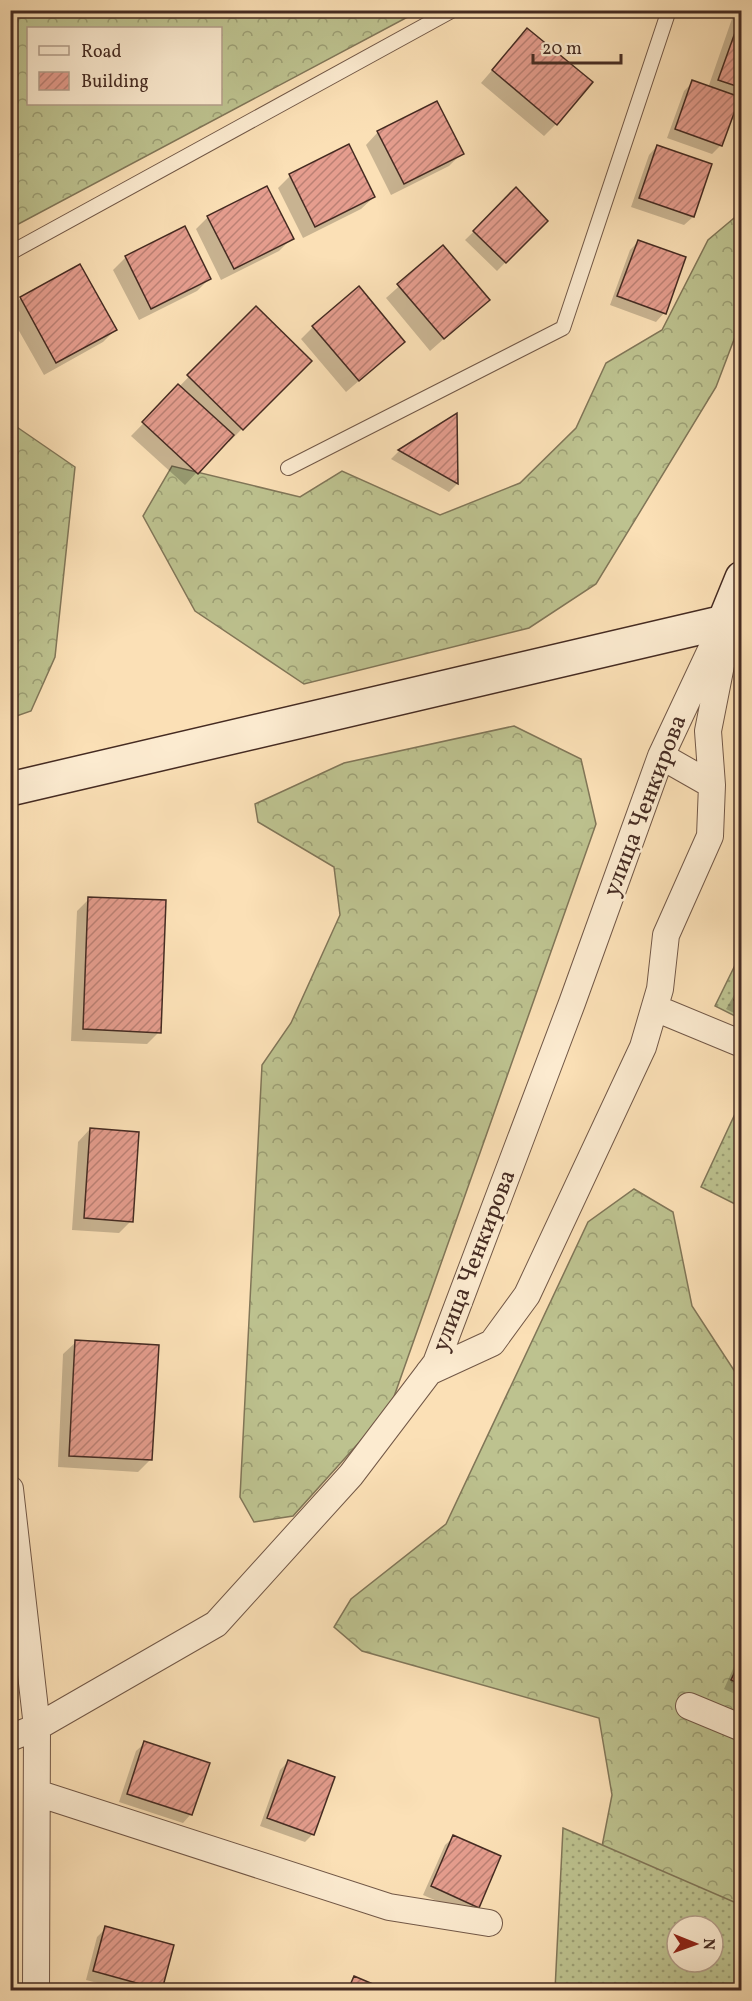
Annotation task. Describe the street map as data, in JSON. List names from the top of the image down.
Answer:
{
  "streets": {
    "street": ["улица Ченкирова"]
  },
  "legend": ["Road", "Building"],
  "scale_bar": "20 m",
  "north": "right"
}
